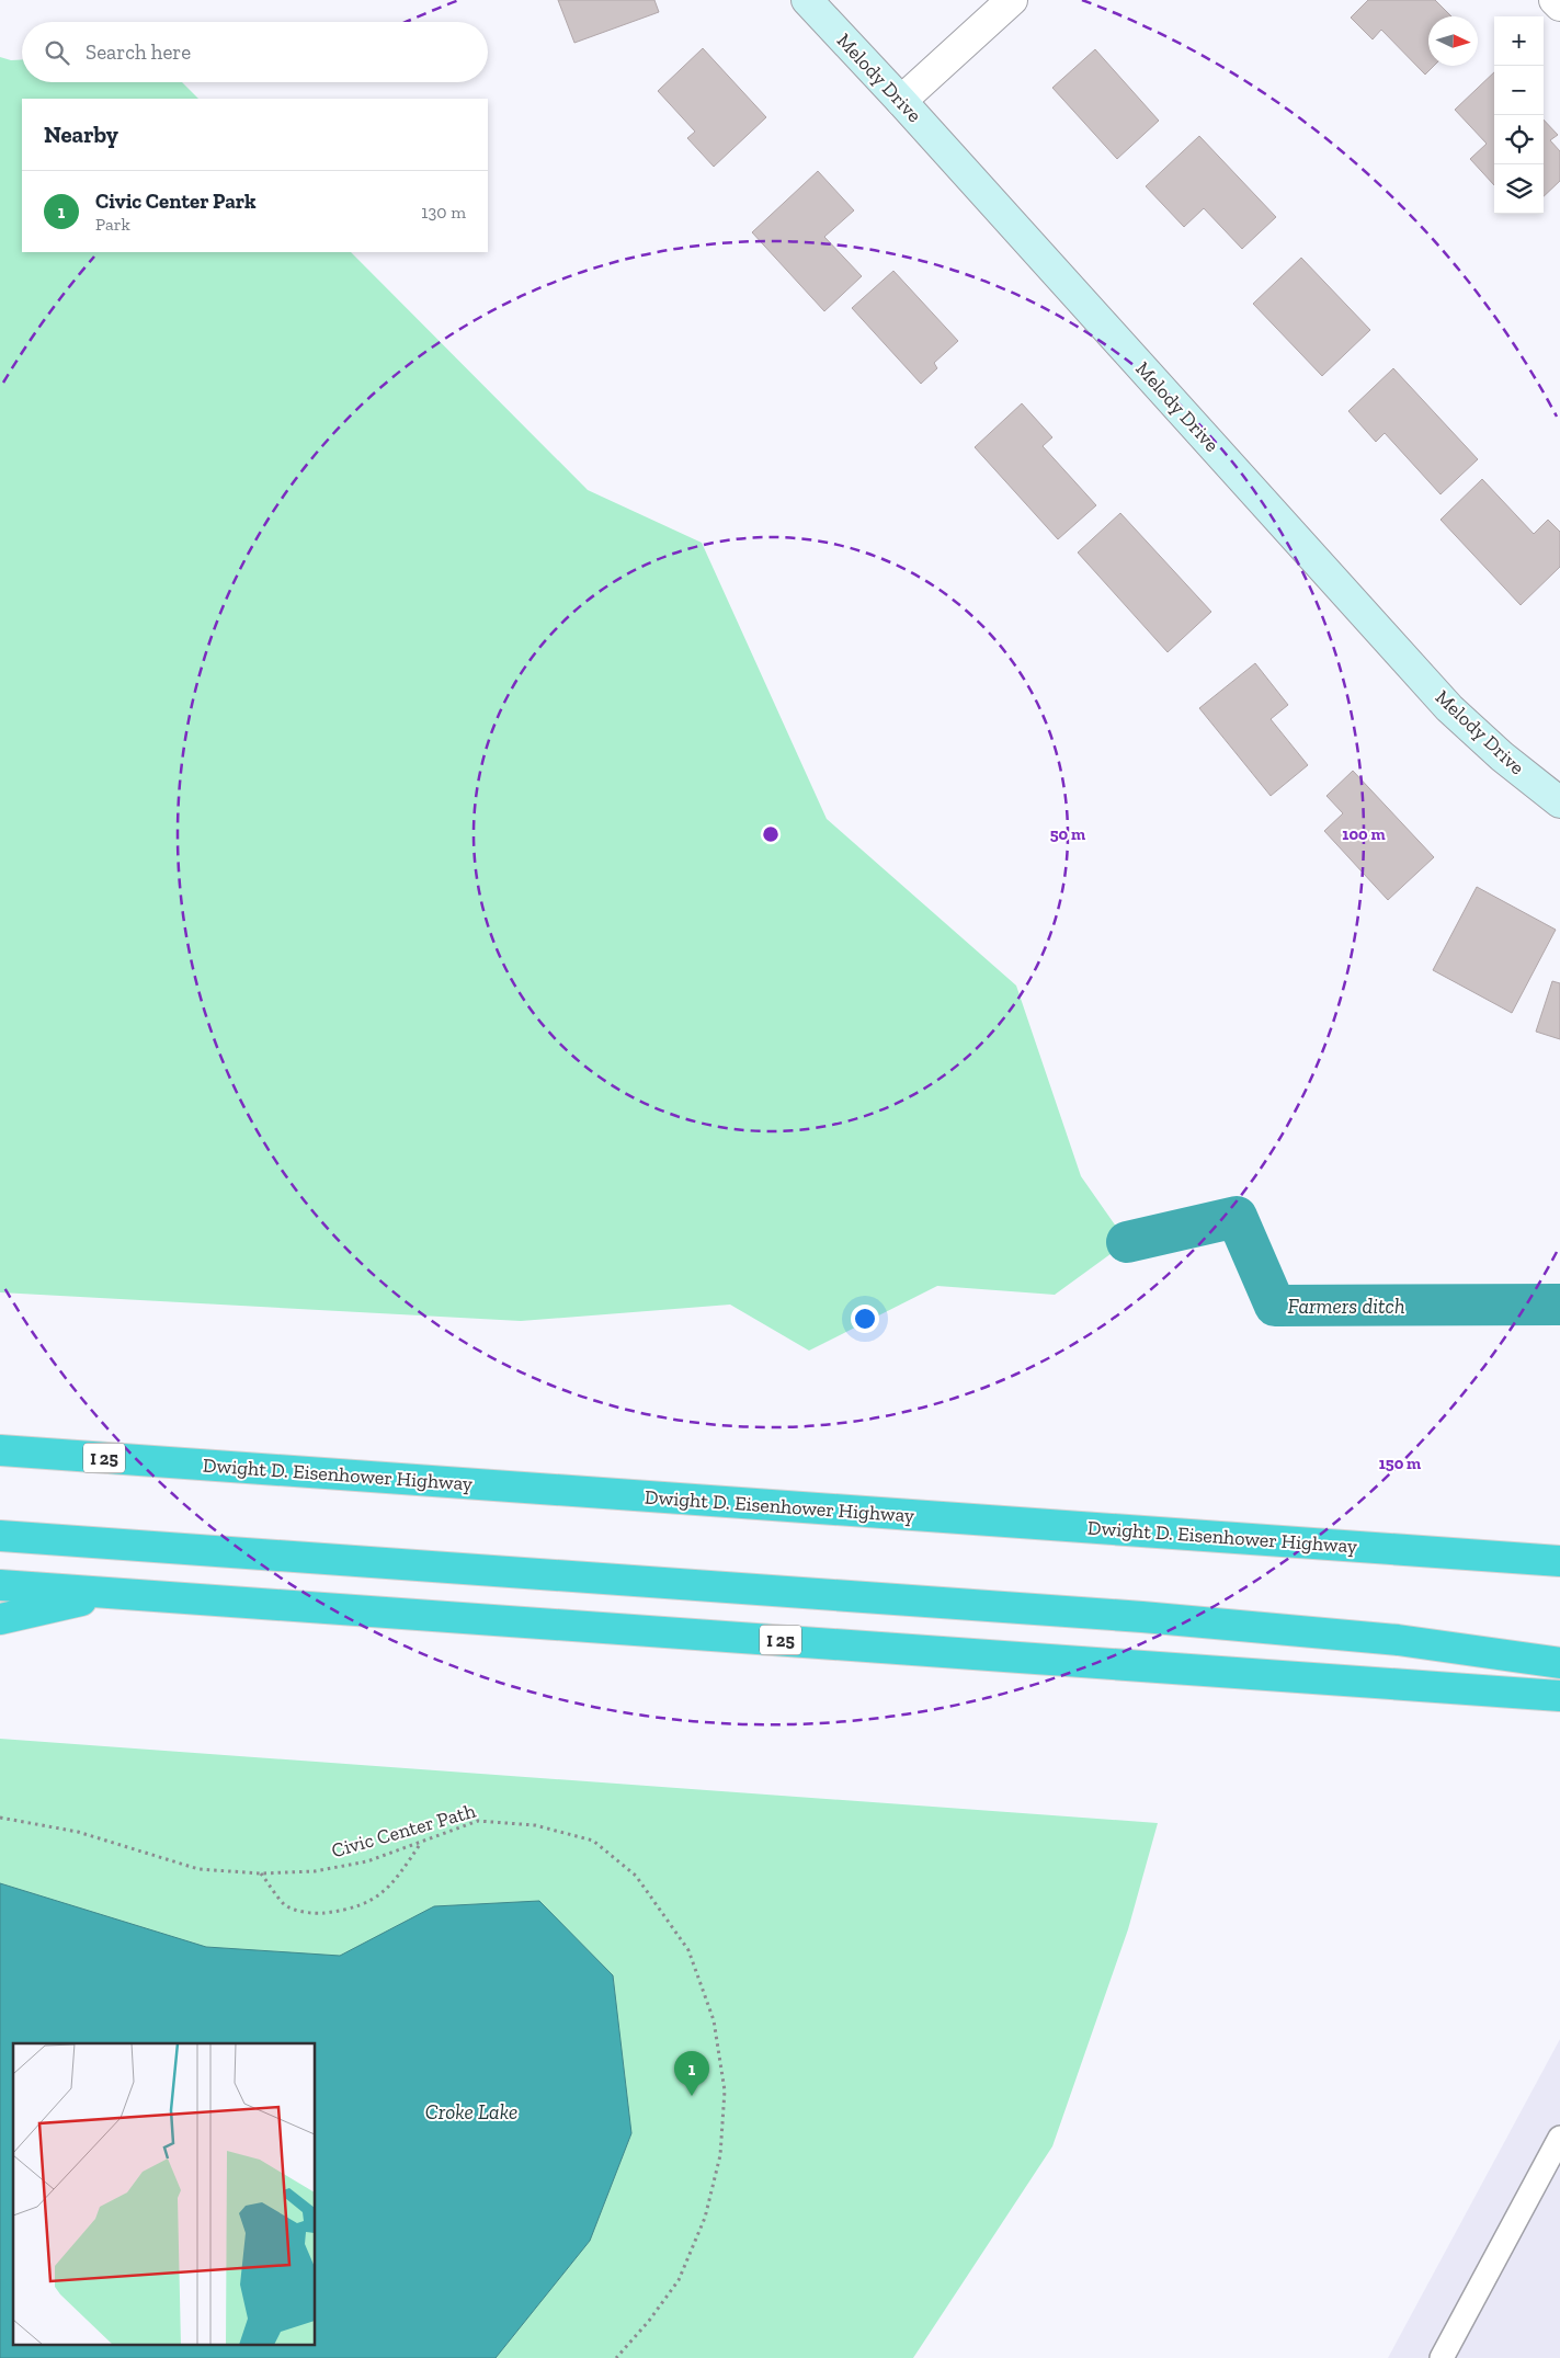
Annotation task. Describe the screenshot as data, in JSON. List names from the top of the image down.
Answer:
{
  "streets": {
    "highway": ["I 25", "Dwight D. Eisenhower Highway"],
    "street": ["Melody Drive"],
    "path": ["Civic Center Path"]
  },
  "water": ["Farmers ditch", "Croke Lake"],
  "north": "right",
  "page": {
    "map_buttons": ["+", "−"],
    "search": "Search here",
    "heading": "Nearby",
    "list": [
      {
        "mark": "1",
        "name": "Civic Center Park",
        "note": "Park",
        "value": "130 m"
      }
    ],
    "pins": "1"
  },
  "rings": ["50 m", "100 m", "150 m"]
}
